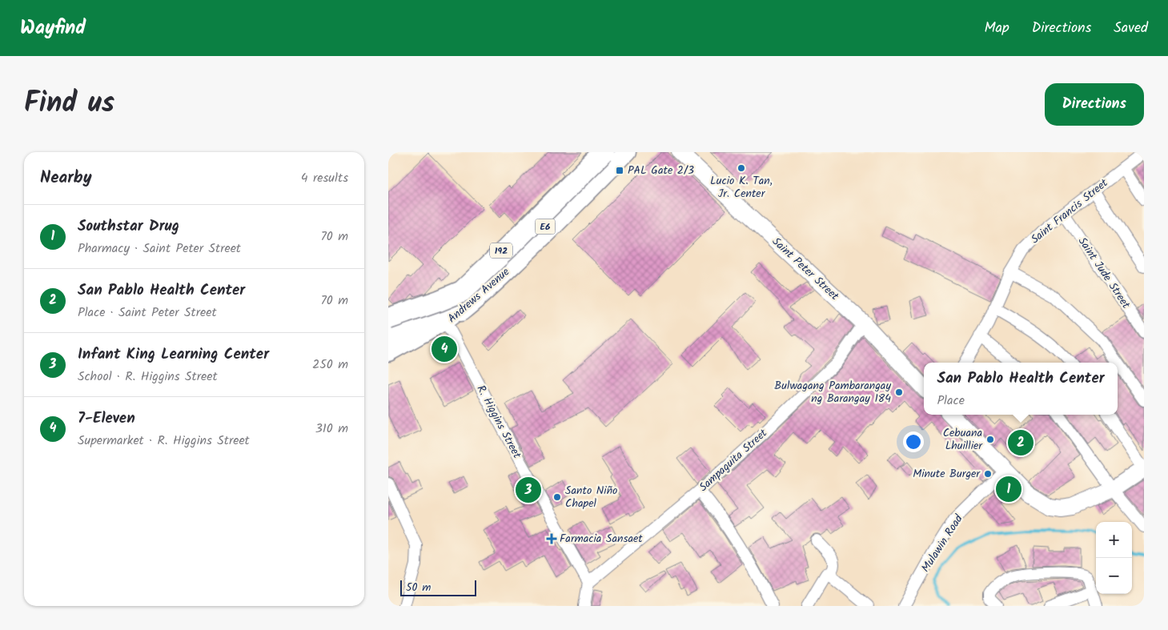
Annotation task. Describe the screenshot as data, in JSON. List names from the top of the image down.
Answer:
{
  "streets": {
    "highway": ["E6"],
    "main road": ["192", "Andrews Avenue"],
    "street": [
      "Saint Francis Street",
      "Saint Peter Street",
      "Saint Jude Street",
      "R. Higgins Street",
      "Sampaguita Street",
      "Mulawin Road"
    ]
  },
  "crossings": [
    ["Saint Francis Street", "Saint Jude Street"],
    ["E6", "Andrews Avenue"],
    ["Saint Peter Street", "Sampaguita Street"],
    ["Andrews Avenue", "R. Higgins Street"],
    ["R. Higgins Street", "Sampaguita Street"]
  ],
  "places": {
    "other": [
      "Lucio K. Tan, Jr. Center",
      "Bulwagang Pambarangay ng Barangay 184",
      "Cebuana Lhuillier",
      "Minute Burger",
      "Santo Niño Chapel"
    ],
    "transit": ["PAL Gate 2/3"],
    "health": ["Farmacia Sansaet"]
  },
  "scale_bar": "50 m",
  "page": {
    "header": "Wayfind",
    "nav": ["Map", "Directions", "Saved"],
    "title": "Find us",
    "buttons": "Directions",
    "heading": ["Nearby", "4 results"],
    "list": [
      {
        "mark": "1",
        "name": "Southstar Drug",
        "note": "Pharmacy · Saint Peter Street",
        "value": "70 m"
      },
      {
        "mark": "2",
        "name": "San Pablo Health Center",
        "note": "Place · Saint Peter Street",
        "value": "70 m"
      },
      {
        "mark": "3",
        "name": "Infant King Learning Center",
        "note": "School · R. Higgins Street",
        "value": "250 m"
      },
      {
        "mark": "4",
        "name": "7-Eleven",
        "note": "Supermarket · R. Higgins Street",
        "value": "310 m"
      }
    ],
    "pins": [
      "4",
      "2",
      "1",
      "3"
    ],
    "popup": ["San Pablo Health Center", "Place"],
    "map_buttons": ["+", "−"],
    "scale": "50 m"
  }
}
